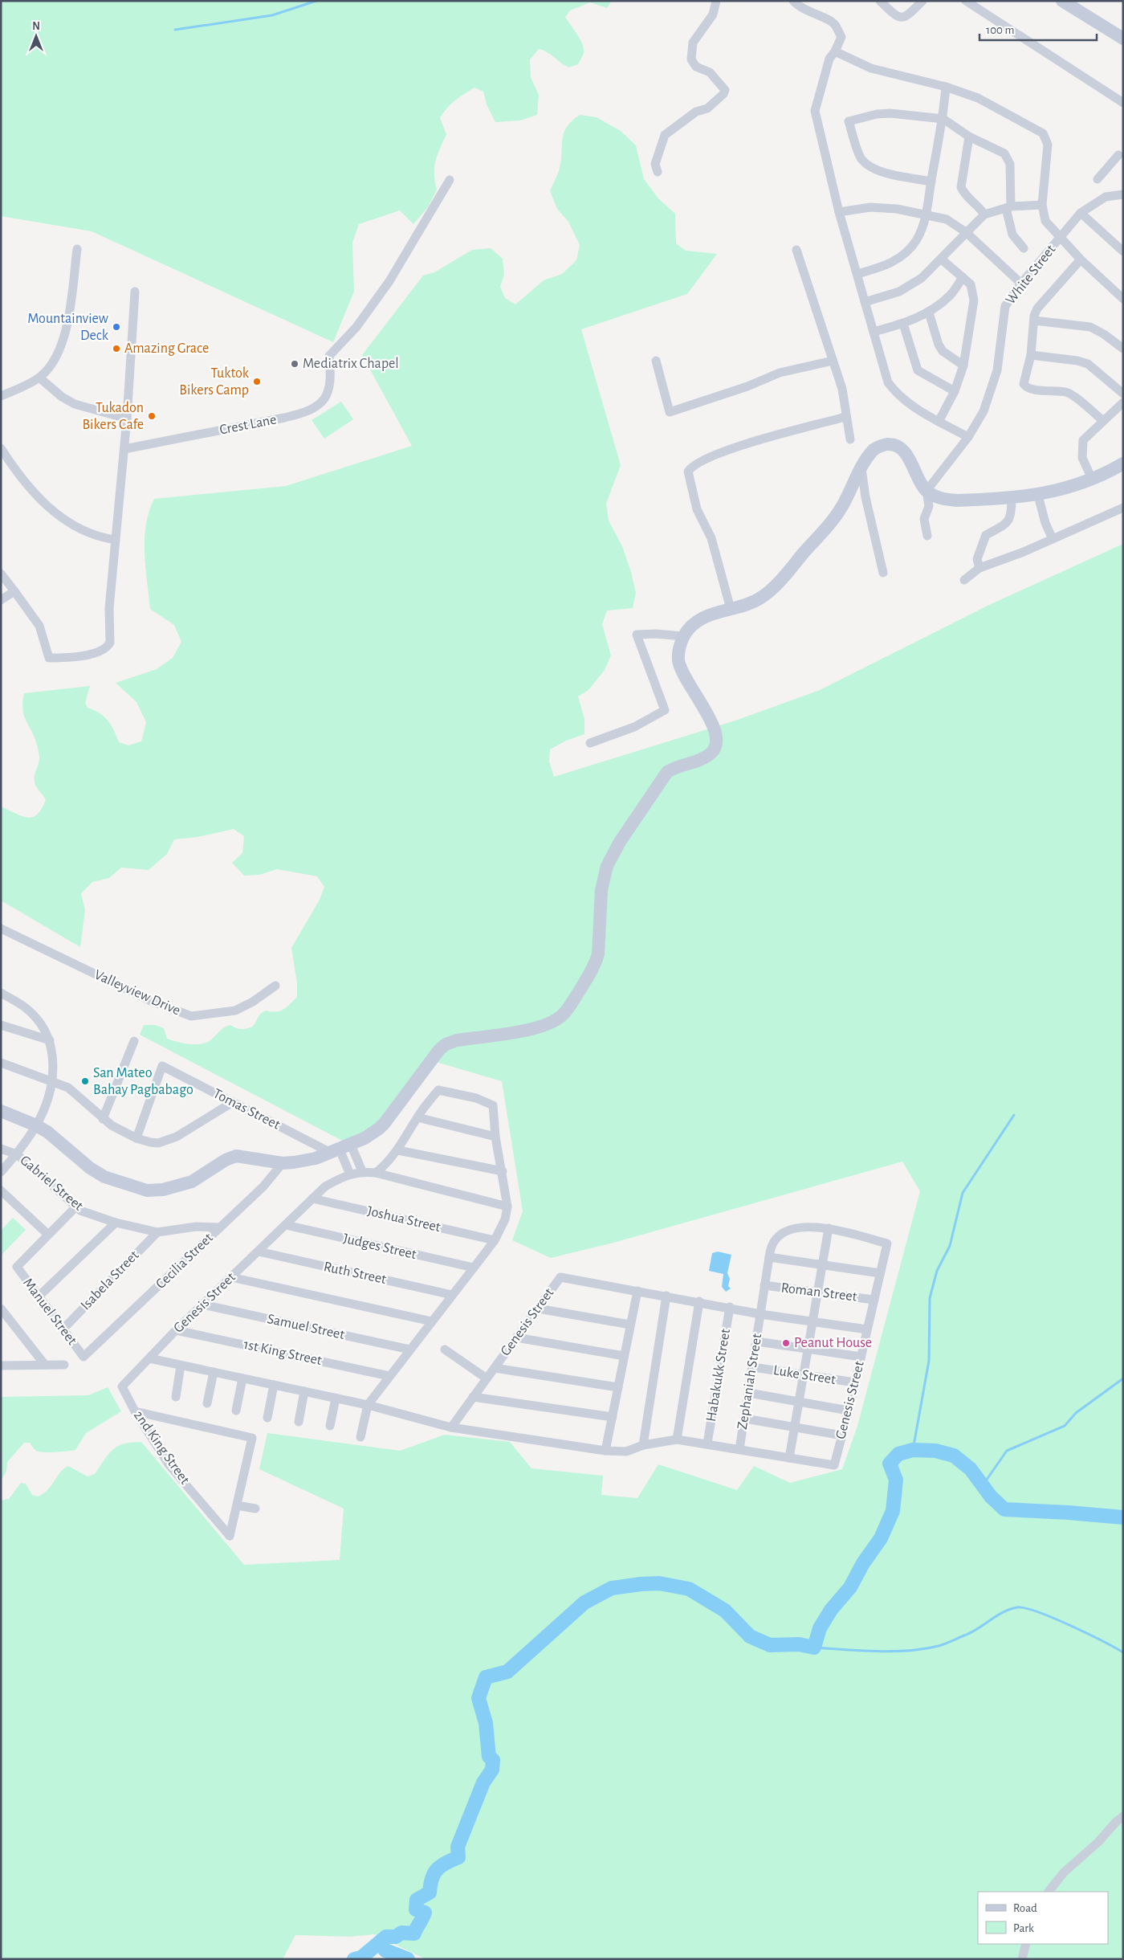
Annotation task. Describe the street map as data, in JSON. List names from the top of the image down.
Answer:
{
  "streets": {
    "street": [
      "White Street",
      "Crest Lane",
      "Valleyview Drive",
      "Tomas Street",
      "Gabriel Street",
      "Joshua Street",
      "Judges Street",
      "Cecilia Street",
      "Ruth Street",
      "Isabela Street",
      "Roman Street",
      "Genesis Street",
      "Manuel Street",
      "Samuel Street",
      "1st King Street",
      "Habakukk Street",
      "Luke Street",
      "Zephaniah Street",
      "2nd King Street"
    ]
  },
  "crossings": [
    ["Gabriel Street", "Cecilia Street"],
    ["Gabriel Street", "Isabela Street"],
    ["Joshua Street", "Genesis Street"],
    ["Judges Street", "Genesis Street"],
    ["Cecilia Street", "Manuel Street"],
    ["Ruth Street", "Genesis Street"],
    ["Isabela Street", "Manuel Street"],
    ["Roman Street", "Genesis Street"],
    ["Genesis Street", "Samuel Street"],
    ["Genesis Street", "1st King Street"],
    ["Genesis Street", "Habakukk Street"],
    ["Genesis Street", "Luke Street"],
    ["Genesis Street", "Zephaniah Street"],
    ["Genesis Street", "2nd King Street"],
    ["Luke Street", "Zephaniah Street"]
  ],
  "places": [
    "Mountainview Deck",
    "Amazing Grace",
    "Mediatrix Chapel",
    "Tuktok Bikers Camp",
    "Tukadon Bikers Cafe",
    "San Mateo Bahay Pagbabago",
    "Peanut House"
  ],
  "legend": ["Road", "Park"],
  "scale_bar": "100 m",
  "north": "top"
}
